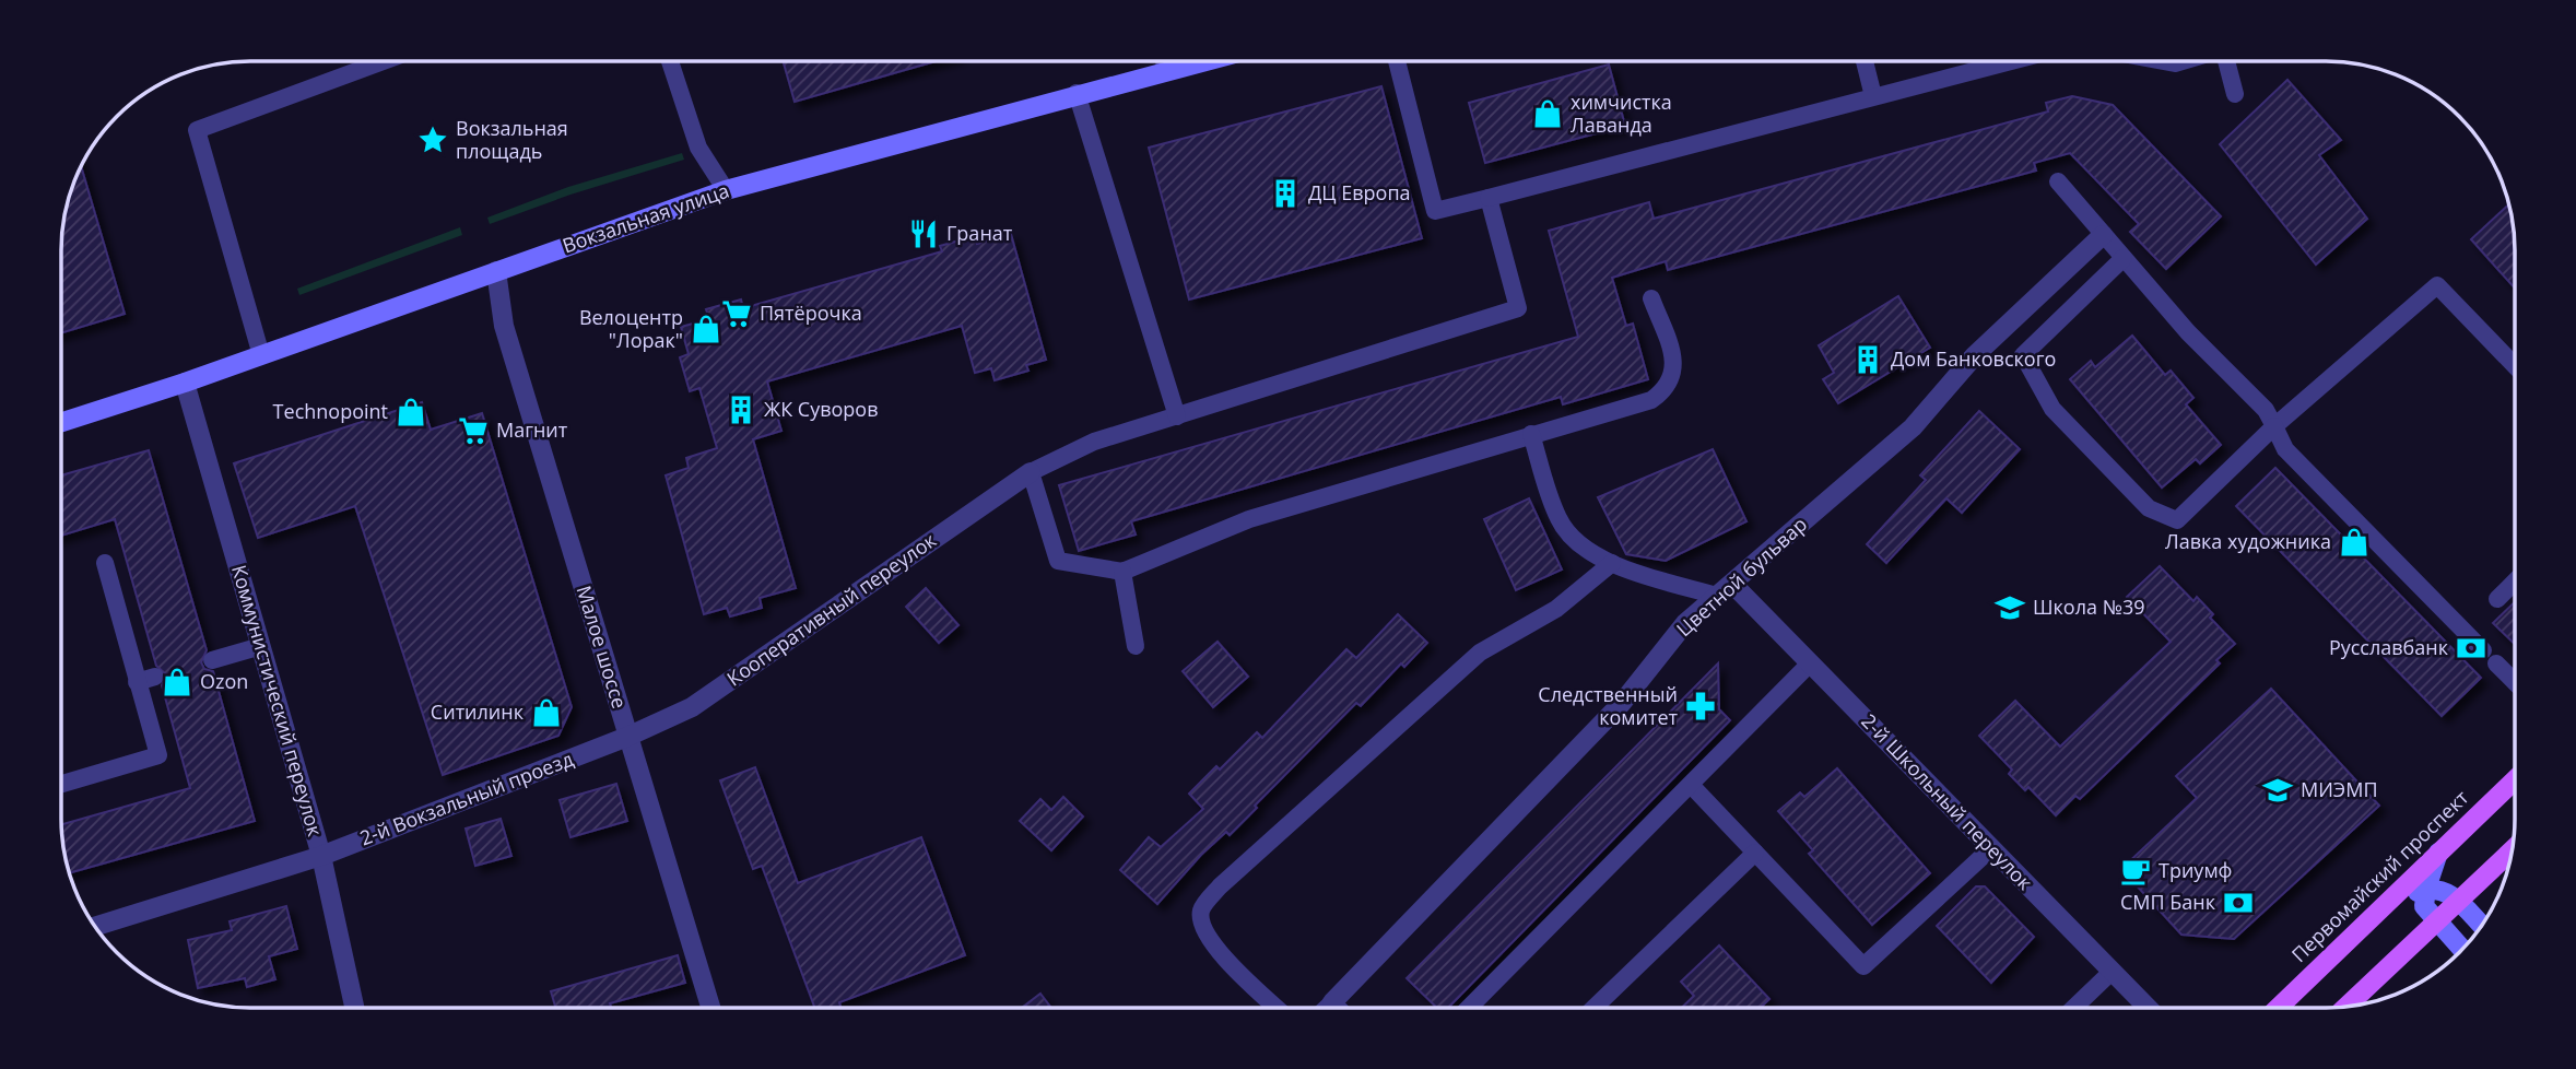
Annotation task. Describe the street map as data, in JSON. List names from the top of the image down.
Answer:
{
  "streets": {
    "main road": ["Вокзальная улица", "Первомайский проспект"],
    "street": [
      "Цветной бульвар",
      "Кооперативный переулок",
      "Малое шоссе",
      "Коммунистический переулок",
      "2-й Вокзальный проезд",
      "2-й Школьный переулок"
    ]
  },
  "crossings": [
    ["Вокзальная улица", "Малое шоссе"],
    ["Вокзальная улица", "Коммунистический переулок"],
    ["Цветной бульвар", "2-й Школьный переулок"],
    ["Кооперативный переулок", "Малое шоссе"],
    ["Кооперативный переулок", "2-й Вокзальный проезд"],
    ["Малое шоссе", "2-й Вокзальный проезд"],
    ["Коммунистический переулок", "2-й Вокзальный проезд"]
  ],
  "places": {
    "shop": [
      "химчистка Лаванда",
      "Велоцентр \"Лорак\"",
      "Technopoint",
      "Лавка художника",
      "Ozon",
      "Ситилинк"
    ],
    "place": ["Вокзальная площадь"],
    "building": ["ДЦ Европа", "Дом Банковского", "ЖК Суворов"],
    "restaurant": ["Гранат"],
    "supermarket": ["Пятёрочка", "Магнит"],
    "school or university": ["Школа №39", "МИЭМП"],
    "bank": ["Русславбанк", "СМП Банк"],
    "pharmacy": ["Следственный комитет"],
    "cafe": ["Триумф"]
  }
}
